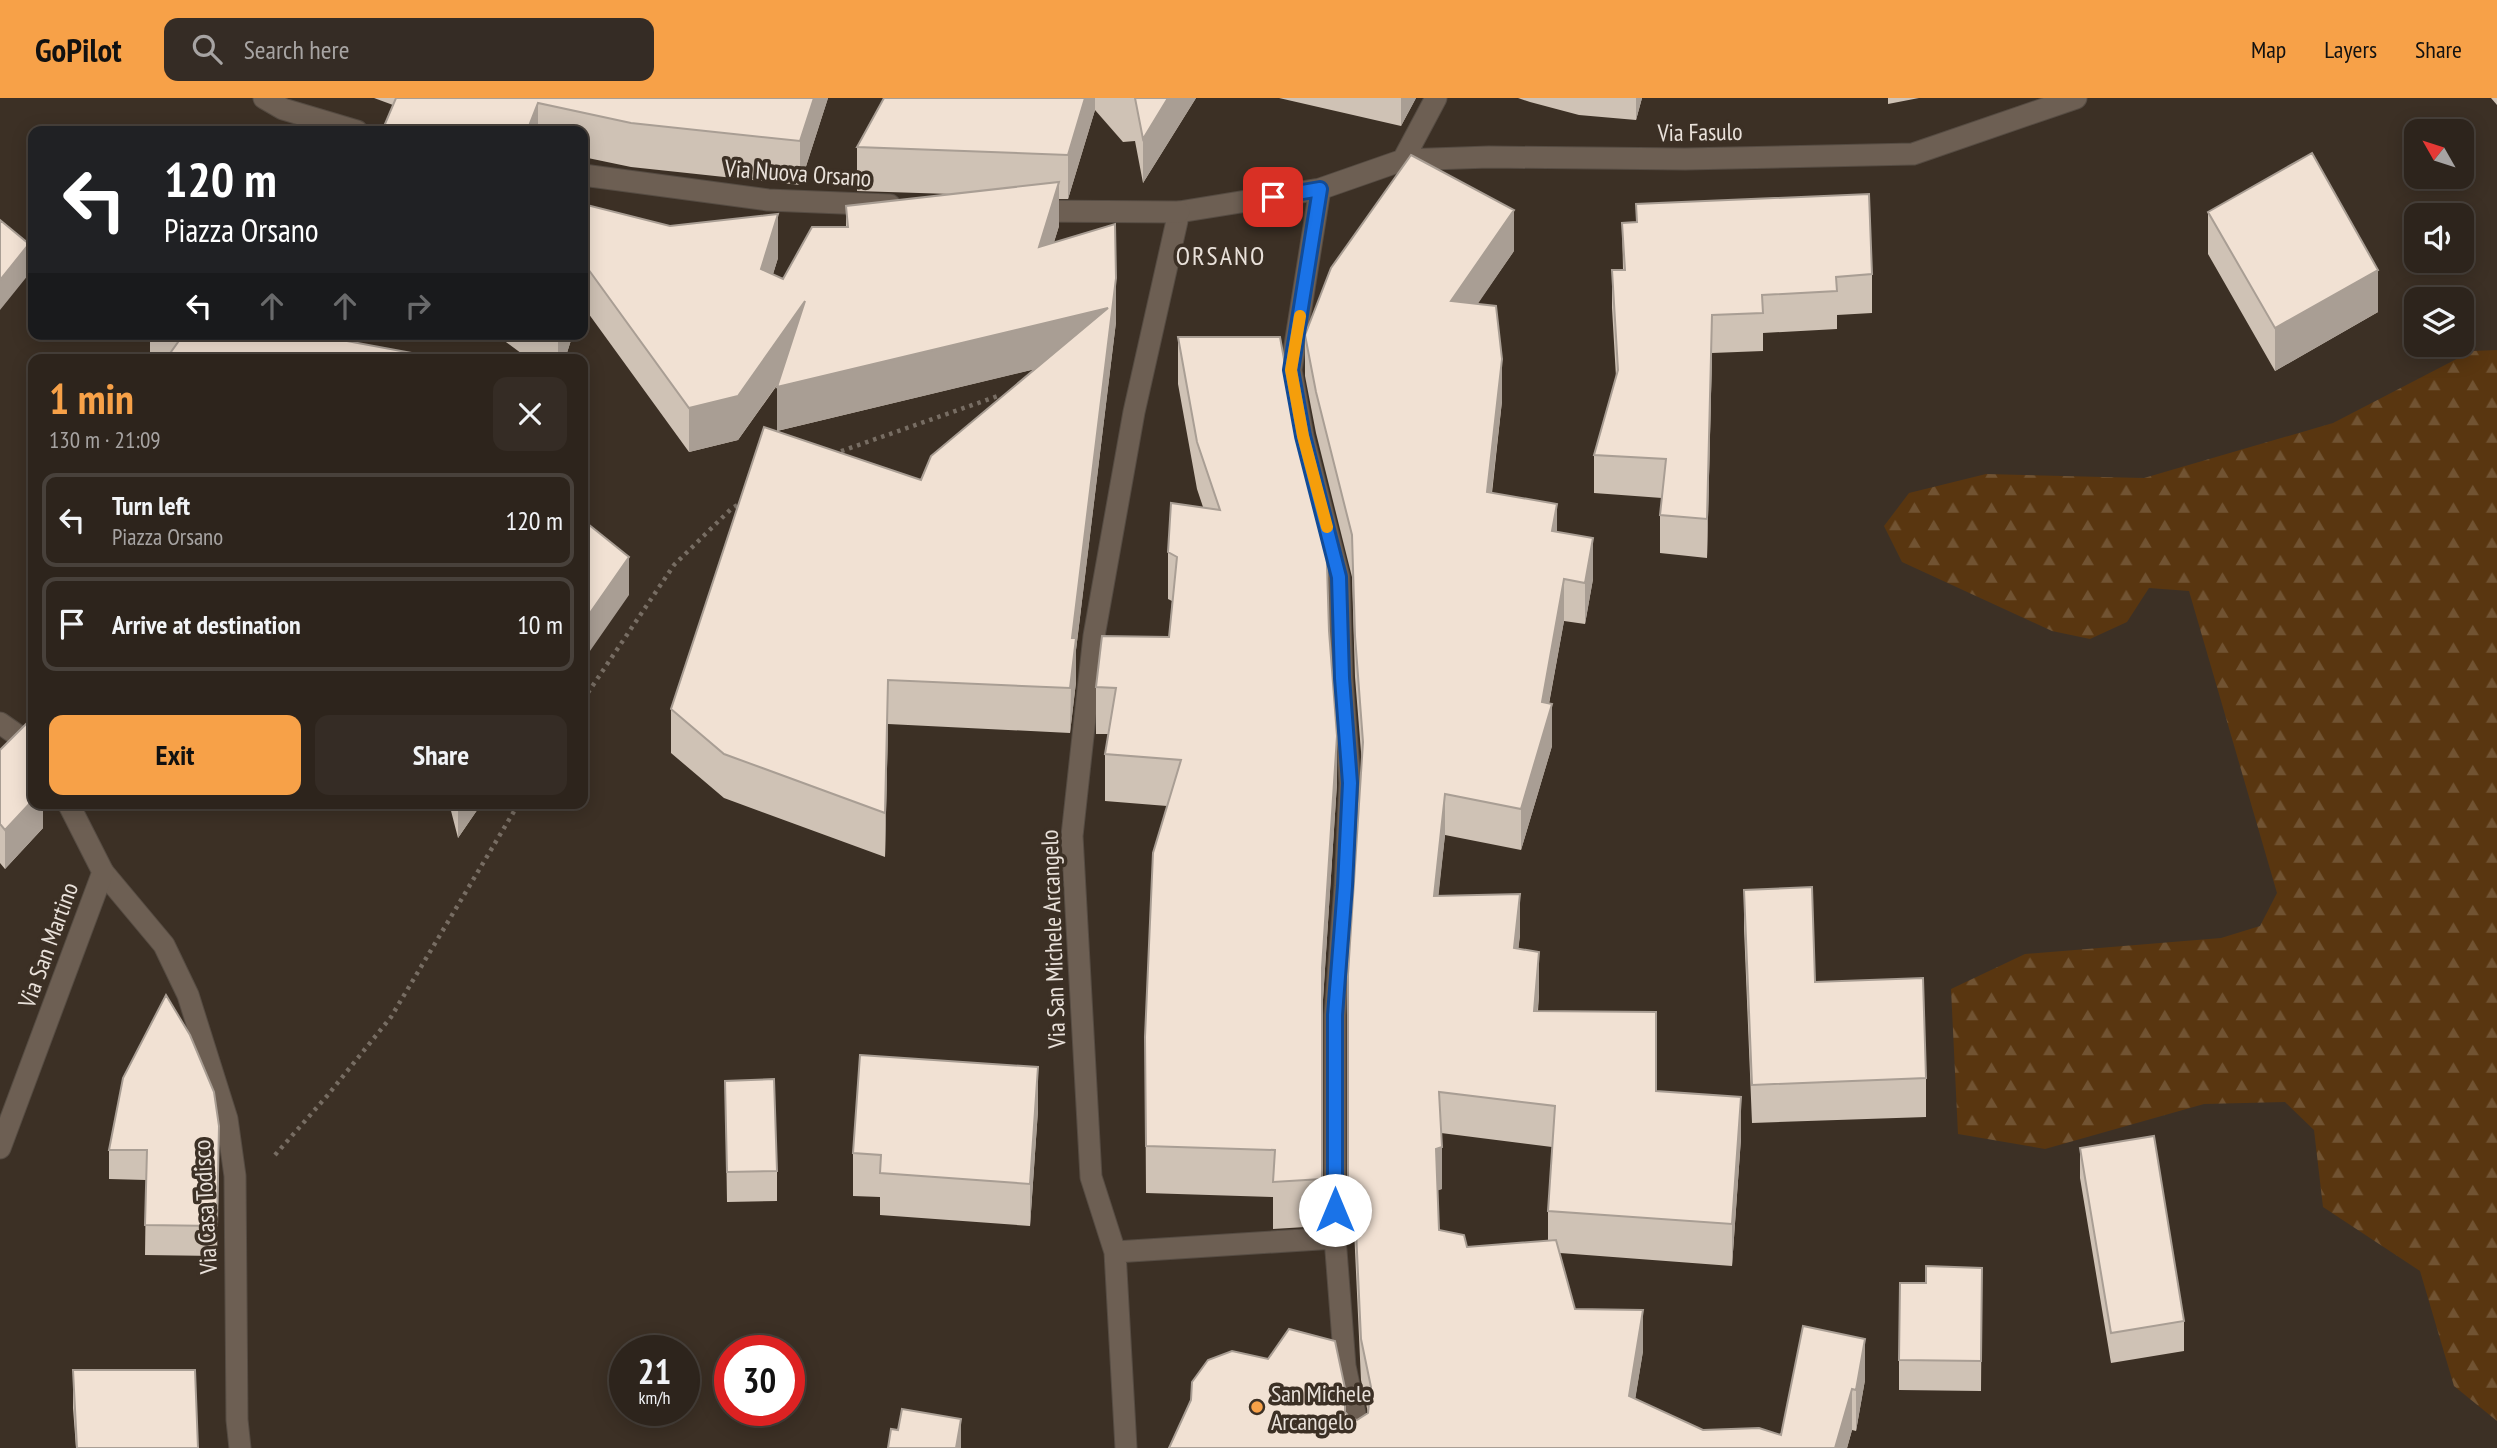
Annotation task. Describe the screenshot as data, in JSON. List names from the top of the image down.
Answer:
{
  "streets": {
    "street": [
      "Via Fasulo",
      "Via Nuova Orsano",
      "Via San Michele Arcangelo",
      "Via San Martino",
      "Via Casa Todisco"
    ]
  },
  "crossings": [
    ["Via Fasulo", "Via San Michele Arcangelo"],
    ["Via San Martino", "Via Casa Todisco"]
  ],
  "districts": ["ORSANO"],
  "places": ["San Michele Arcangelo"],
  "north": "top left",
  "page": {
    "header": "GoPilot",
    "search": "Search here",
    "nav": ["Map", "Layers", "Share"],
    "turn": ["120 m", "Piazza Orsano"],
    "heading": ["1 min", "130 m · 21:09"],
    "list": [
      {
        "name": "Turn left",
        "note": "Piazza Orsano",
        "value": "120 m"
      },
      {
        "name": "Arrive at destination",
        "value": "10 m"
      }
    ],
    "buttons": ["Exit", "Share"],
    "speed": "21 km/h",
    "limit": "30"
  }
}
